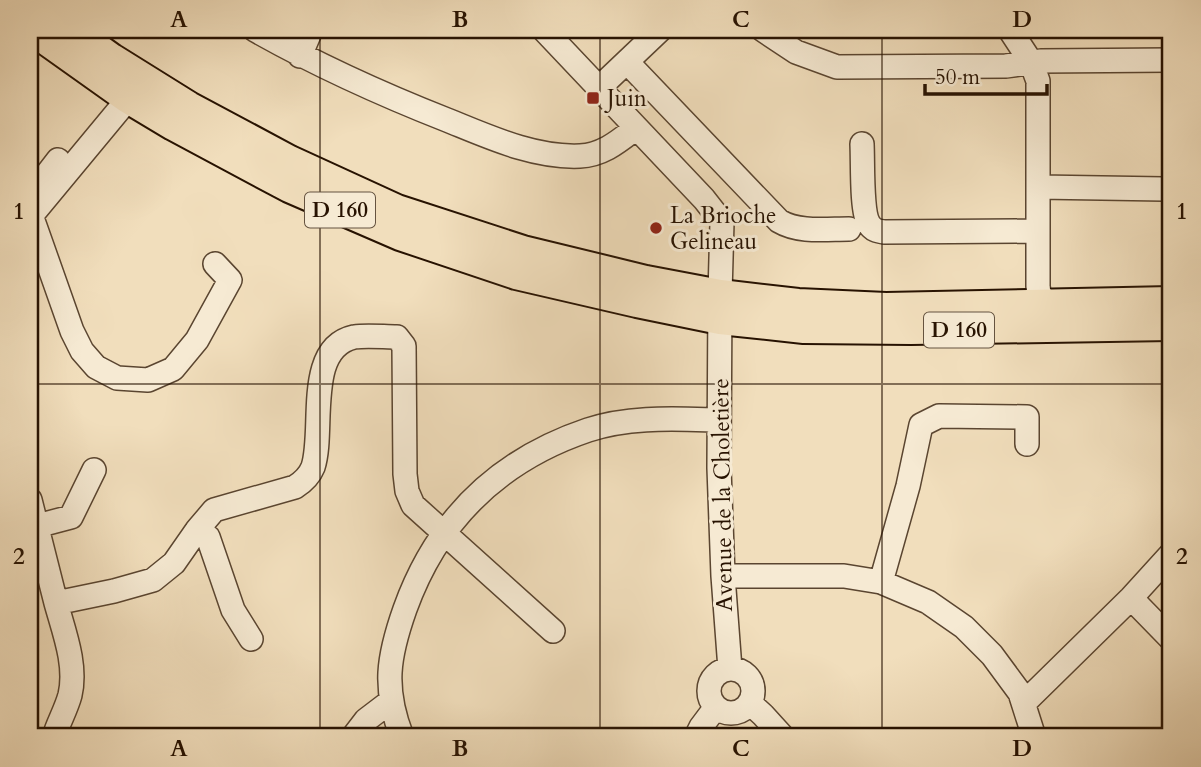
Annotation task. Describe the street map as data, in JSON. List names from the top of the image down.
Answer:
{
  "streets": {
    "main road": ["D 160"],
    "street": ["Avenue de la Choletière"]
  },
  "crossings": [
    ["D 160", "Avenue de la Choletière"]
  ],
  "places": {
    "transit": ["Juin"],
    "other": ["La Brioche Gelineau"]
  },
  "scale_bar": "50 m",
  "grid": {
    "columns": [
      "A",
      "B",
      "C",
      "D"
    ],
    "rows": ["1", "2"]
  }
}
